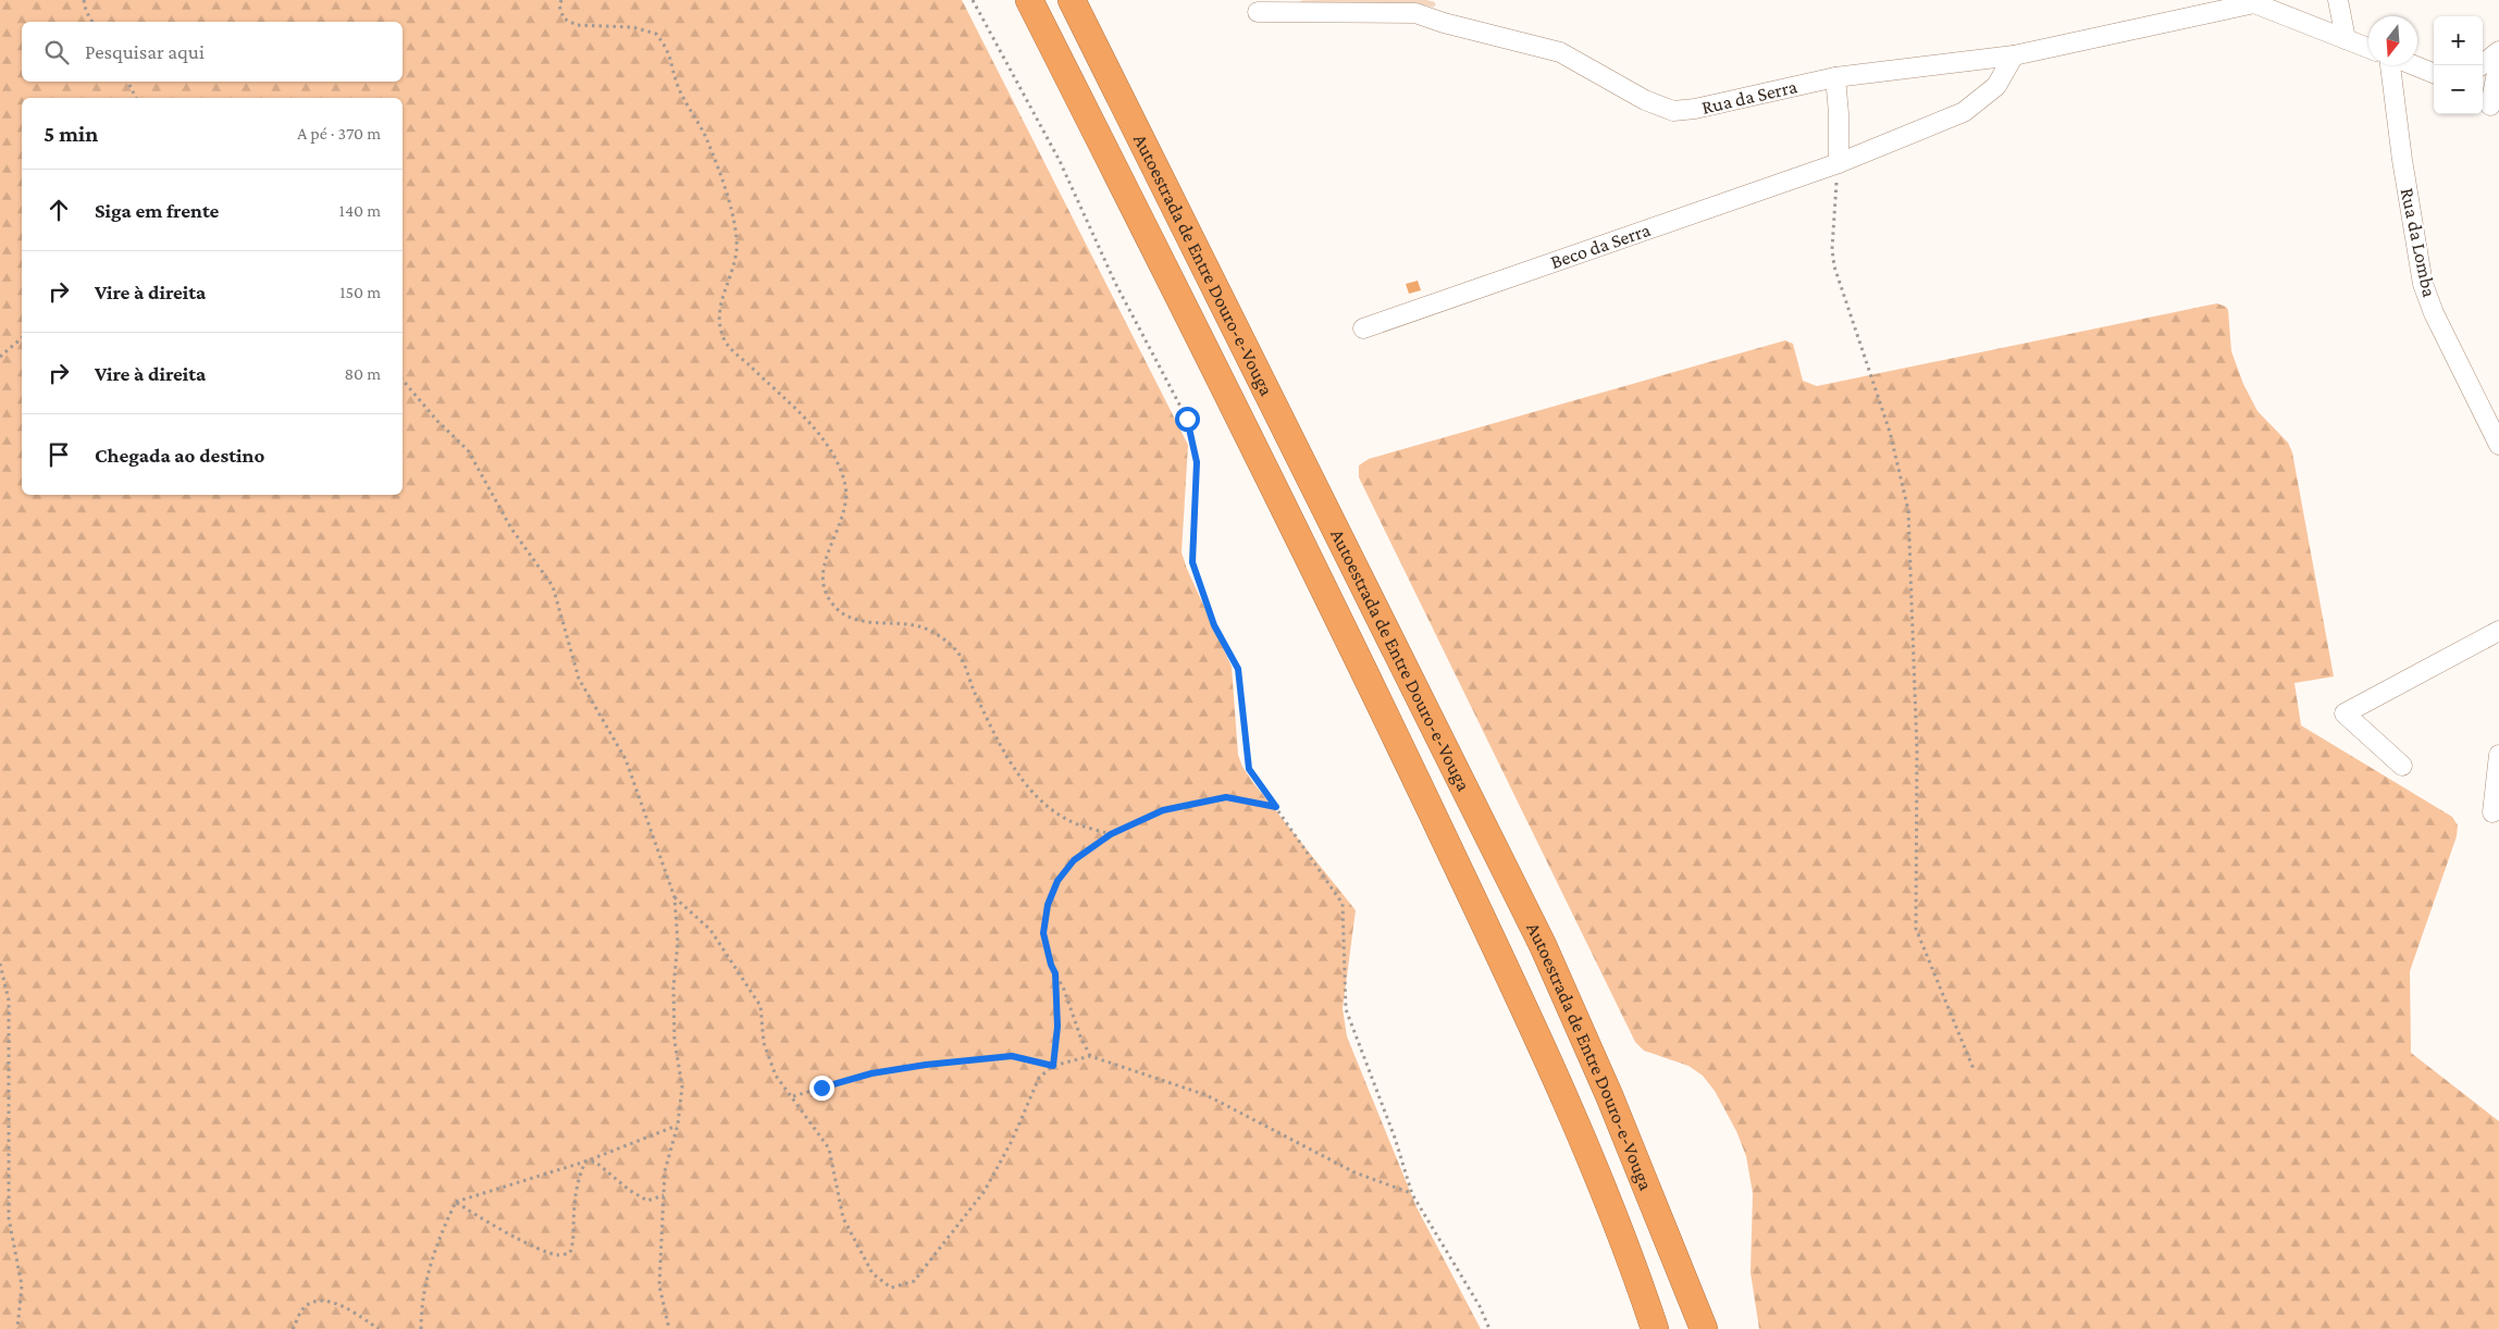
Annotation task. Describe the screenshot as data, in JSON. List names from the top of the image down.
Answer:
{
  "streets": {
    "highway": ["Autoestrada de Entre Douro-e-Vouga"],
    "street": ["Rua da Serra", "Rua da Lomba", "Beco da Serra"]
  },
  "crossings": [
    ["Rua da Serra", "Beco da Serra"]
  ],
  "north": "bottom",
  "page": {
    "map_buttons": ["+", "−"],
    "search": "Pesquisar aqui",
    "heading": ["5 min", "A pé · 370 m"],
    "list": [
      ["Siga em frente", "140 m"],
      ["Vire à direita", "150 m"],
      ["Vire à direita", "80 m"],
      "Chegada ao destino"
    ]
  }
}
